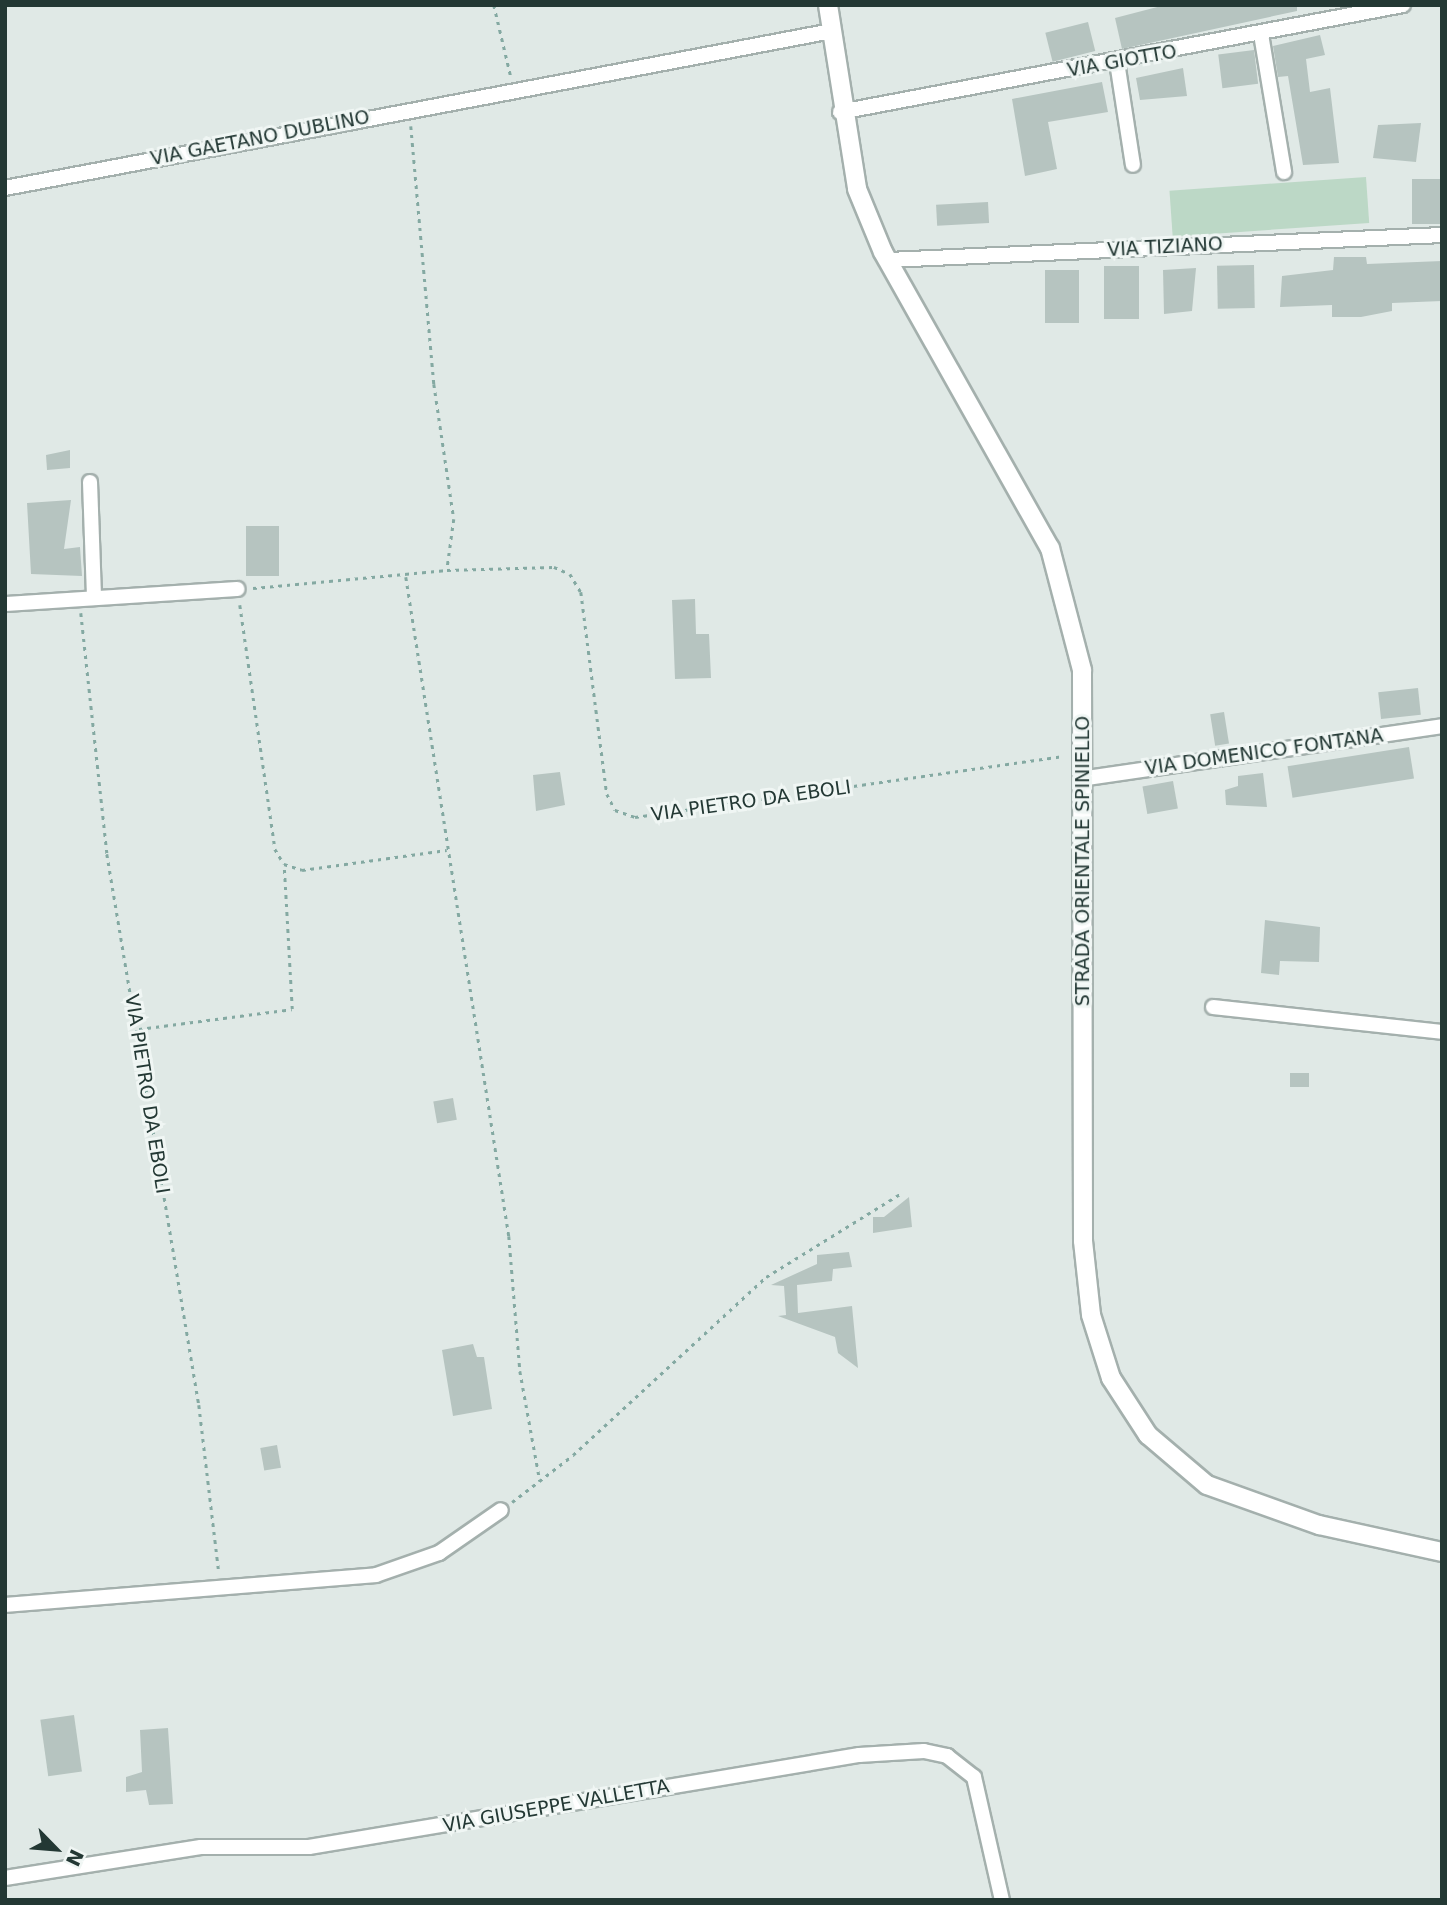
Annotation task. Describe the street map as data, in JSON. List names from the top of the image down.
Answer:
{
  "streets": {
    "street": [
      "VIA GIOTTO",
      "VIA GAETANO DUBLINO",
      "VIA TIZIANO",
      "VIA DOMENICO FONTANA",
      "STRADA ORIENTALE SPINIELLO",
      "VIA GIUSEPPE VALLETTA"
    ],
    "path": ["VIA PIETRO DA EBOLI"]
  },
  "crossings": [
    ["VIA GIOTTO", "STRADA ORIENTALE SPINIELLO"],
    ["VIA GAETANO DUBLINO", "STRADA ORIENTALE SPINIELLO"],
    ["VIA TIZIANO", "STRADA ORIENTALE SPINIELLO"],
    ["VIA DOMENICO FONTANA", "STRADA ORIENTALE SPINIELLO"],
    ["VIA PIETRO DA EBOLI", "STRADA ORIENTALE SPINIELLO"]
  ],
  "north": "bottom right"
}
